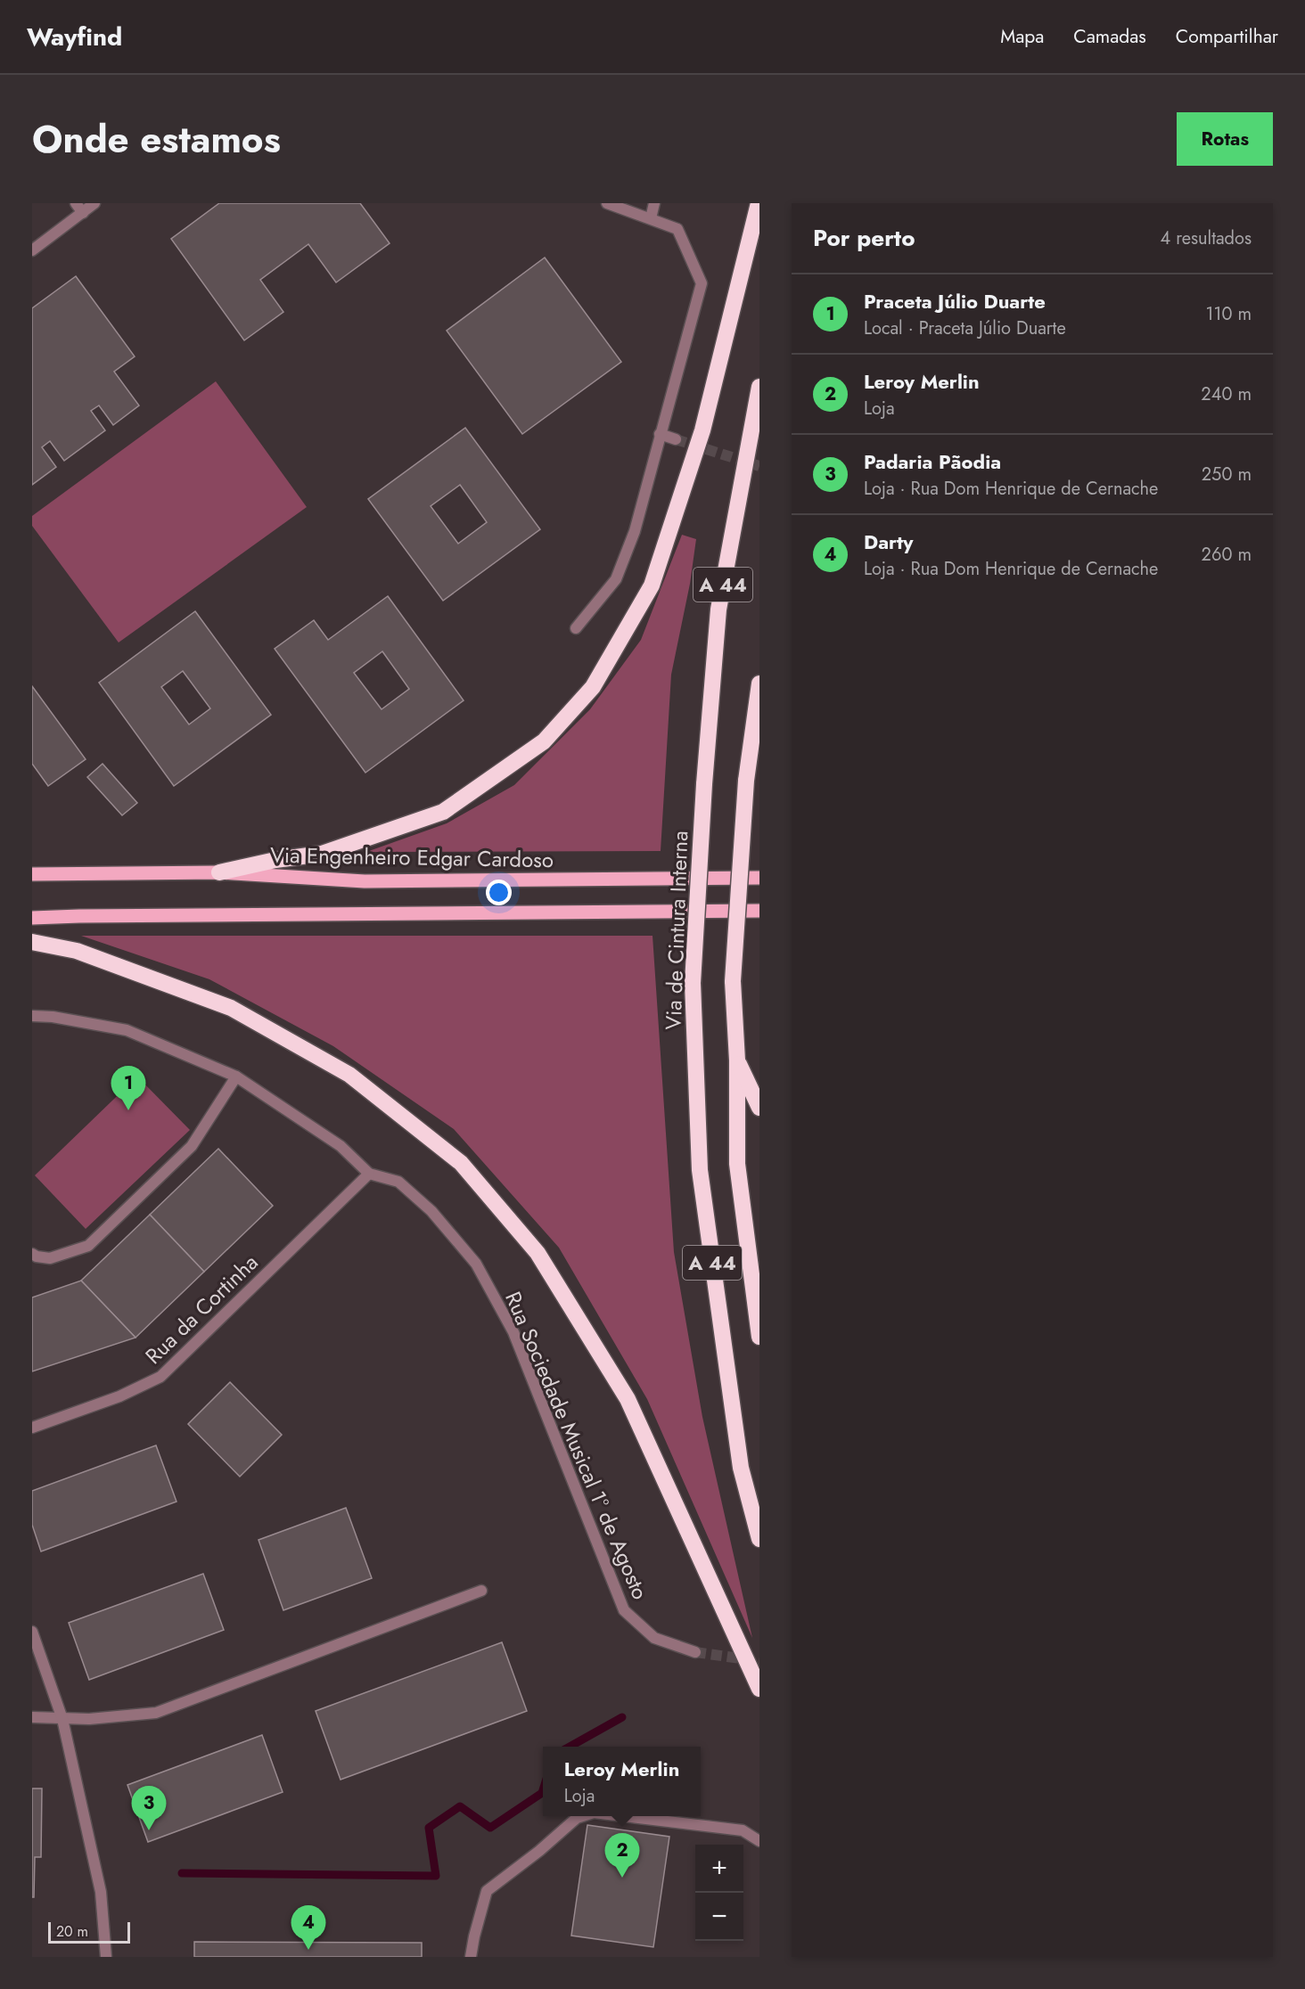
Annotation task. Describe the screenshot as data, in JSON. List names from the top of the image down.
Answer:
{
  "streets": {
    "highway": ["A 44", "Via de Cintura Interna"],
    "main road": ["Via Engenheiro Edgar Cardoso"],
    "street": ["Rua da Cortinha", "Rua Sociedade Musical 1º de Agosto"]
  },
  "crossings": [
    ["Rua da Cortinha", "Rua Sociedade Musical 1º de Agosto"]
  ],
  "scale_bar": "20 m",
  "page": {
    "header": "Wayfind",
    "nav": ["Mapa", "Camadas", "Compartilhar"],
    "title": "Onde estamos",
    "buttons": "Rotas",
    "heading": ["Por perto", "4 resultados"],
    "list": [
      {
        "mark": "1",
        "name": "Praceta Júlio Duarte",
        "note": "Local · Praceta Júlio Duarte",
        "value": "110 m"
      },
      {
        "mark": "2",
        "name": "Leroy Merlin",
        "note": "Loja",
        "value": "240 m"
      },
      {
        "mark": "3",
        "name": "Padaria Pãodia",
        "note": "Loja · Rua Dom Henrique de Cernache",
        "value": "250 m"
      },
      {
        "mark": "4",
        "name": "Darty",
        "note": "Loja · Rua Dom Henrique de Cernache",
        "value": "260 m"
      }
    ],
    "pins": [
      "1",
      "3",
      "2",
      "4"
    ],
    "popup": ["Leroy Merlin", "Loja"],
    "map_buttons": ["+", "−"],
    "scale": "20 m"
  }
}
